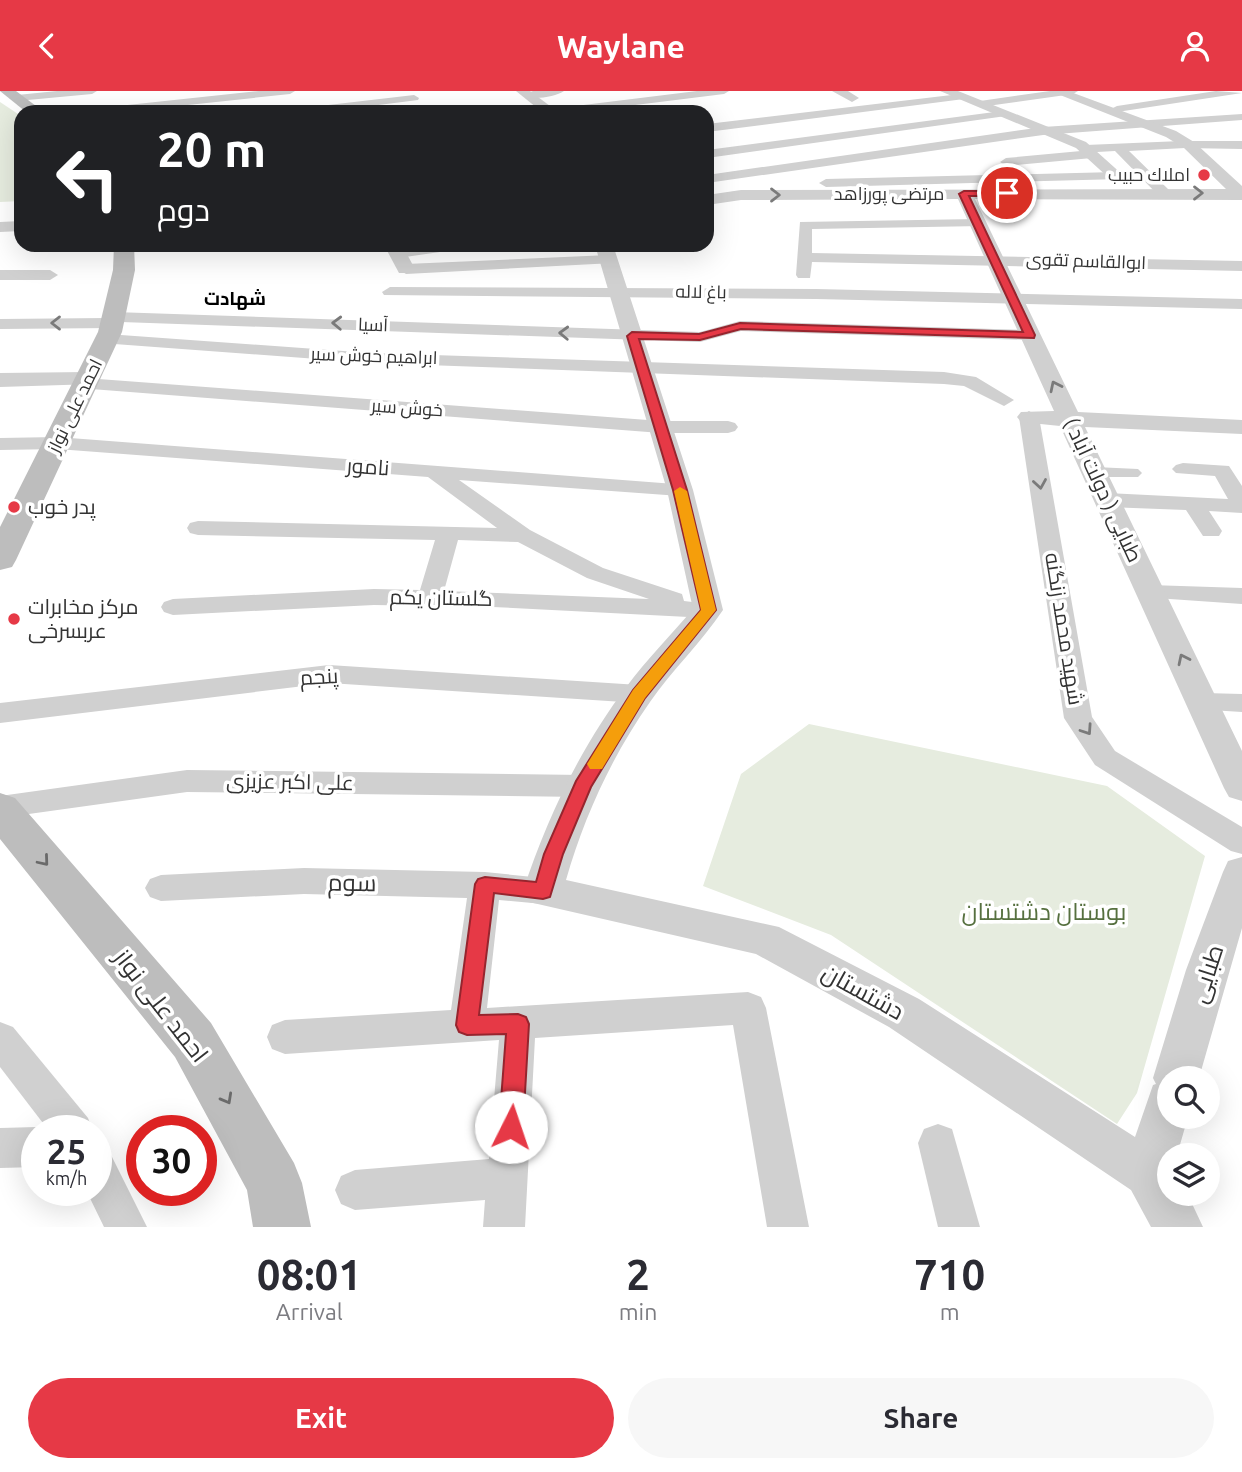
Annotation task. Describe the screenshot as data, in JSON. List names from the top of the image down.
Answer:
{
  "streets": {
    "main road": ["احمد علی نواز"],
    "street": [
      "مرتضی پورزاهد",
      "ابوالقاسم تقوی",
      "باغ لاله",
      "آسیا",
      "ابراهیم خوش سیر",
      "خوش سیر",
      "نامور",
      "طبایی ( دولت آباد )",
      "گلستان یکم",
      "شهید محمد زنگنه",
      "پنجم",
      "علی اکبر عزیزی",
      "سوم",
      "طبایی",
      "دشتستان"
    ]
  },
  "crossings": [
    ["مرتضی پورزاهد", "طبایی ( دولت آباد )"],
    ["ابوالقاسم تقوی", "طبایی ( دولت آباد )"],
    ["باغ لاله", "طبایی ( دولت آباد )"],
    ["آسیا", "ابراهیم خوش سیر"],
    ["آسیا", "احمد علی نواز"],
    ["ابراهیم خوش سیر", "احمد علی نواز"],
    ["احمد علی نواز", "خوش سیر"],
    ["احمد علی نواز", "نامور"],
    ["احمد علی نواز", "علی اکبر عزیزی"],
    ["سوم", "دشتستان"]
  ],
  "one_way": ["احمد علی نواز", "شهید محمد زنگنه"],
  "districts": ["شهادت"],
  "parks": ["بوستان دشتستان"],
  "places": ["املاك حبيب", "پدر خوب", "مرکز مخابرات عربسرخی"],
  "page": {
    "header": "Waylane",
    "turn": ["20 m", "دوم"],
    "speed": "25 km/h",
    "limit": "30",
    "eta": [
      "08:01",
      "Arrival",
      "2",
      "min",
      "710",
      "m"
    ],
    "buttons": ["Exit", "Share"]
  }
}
